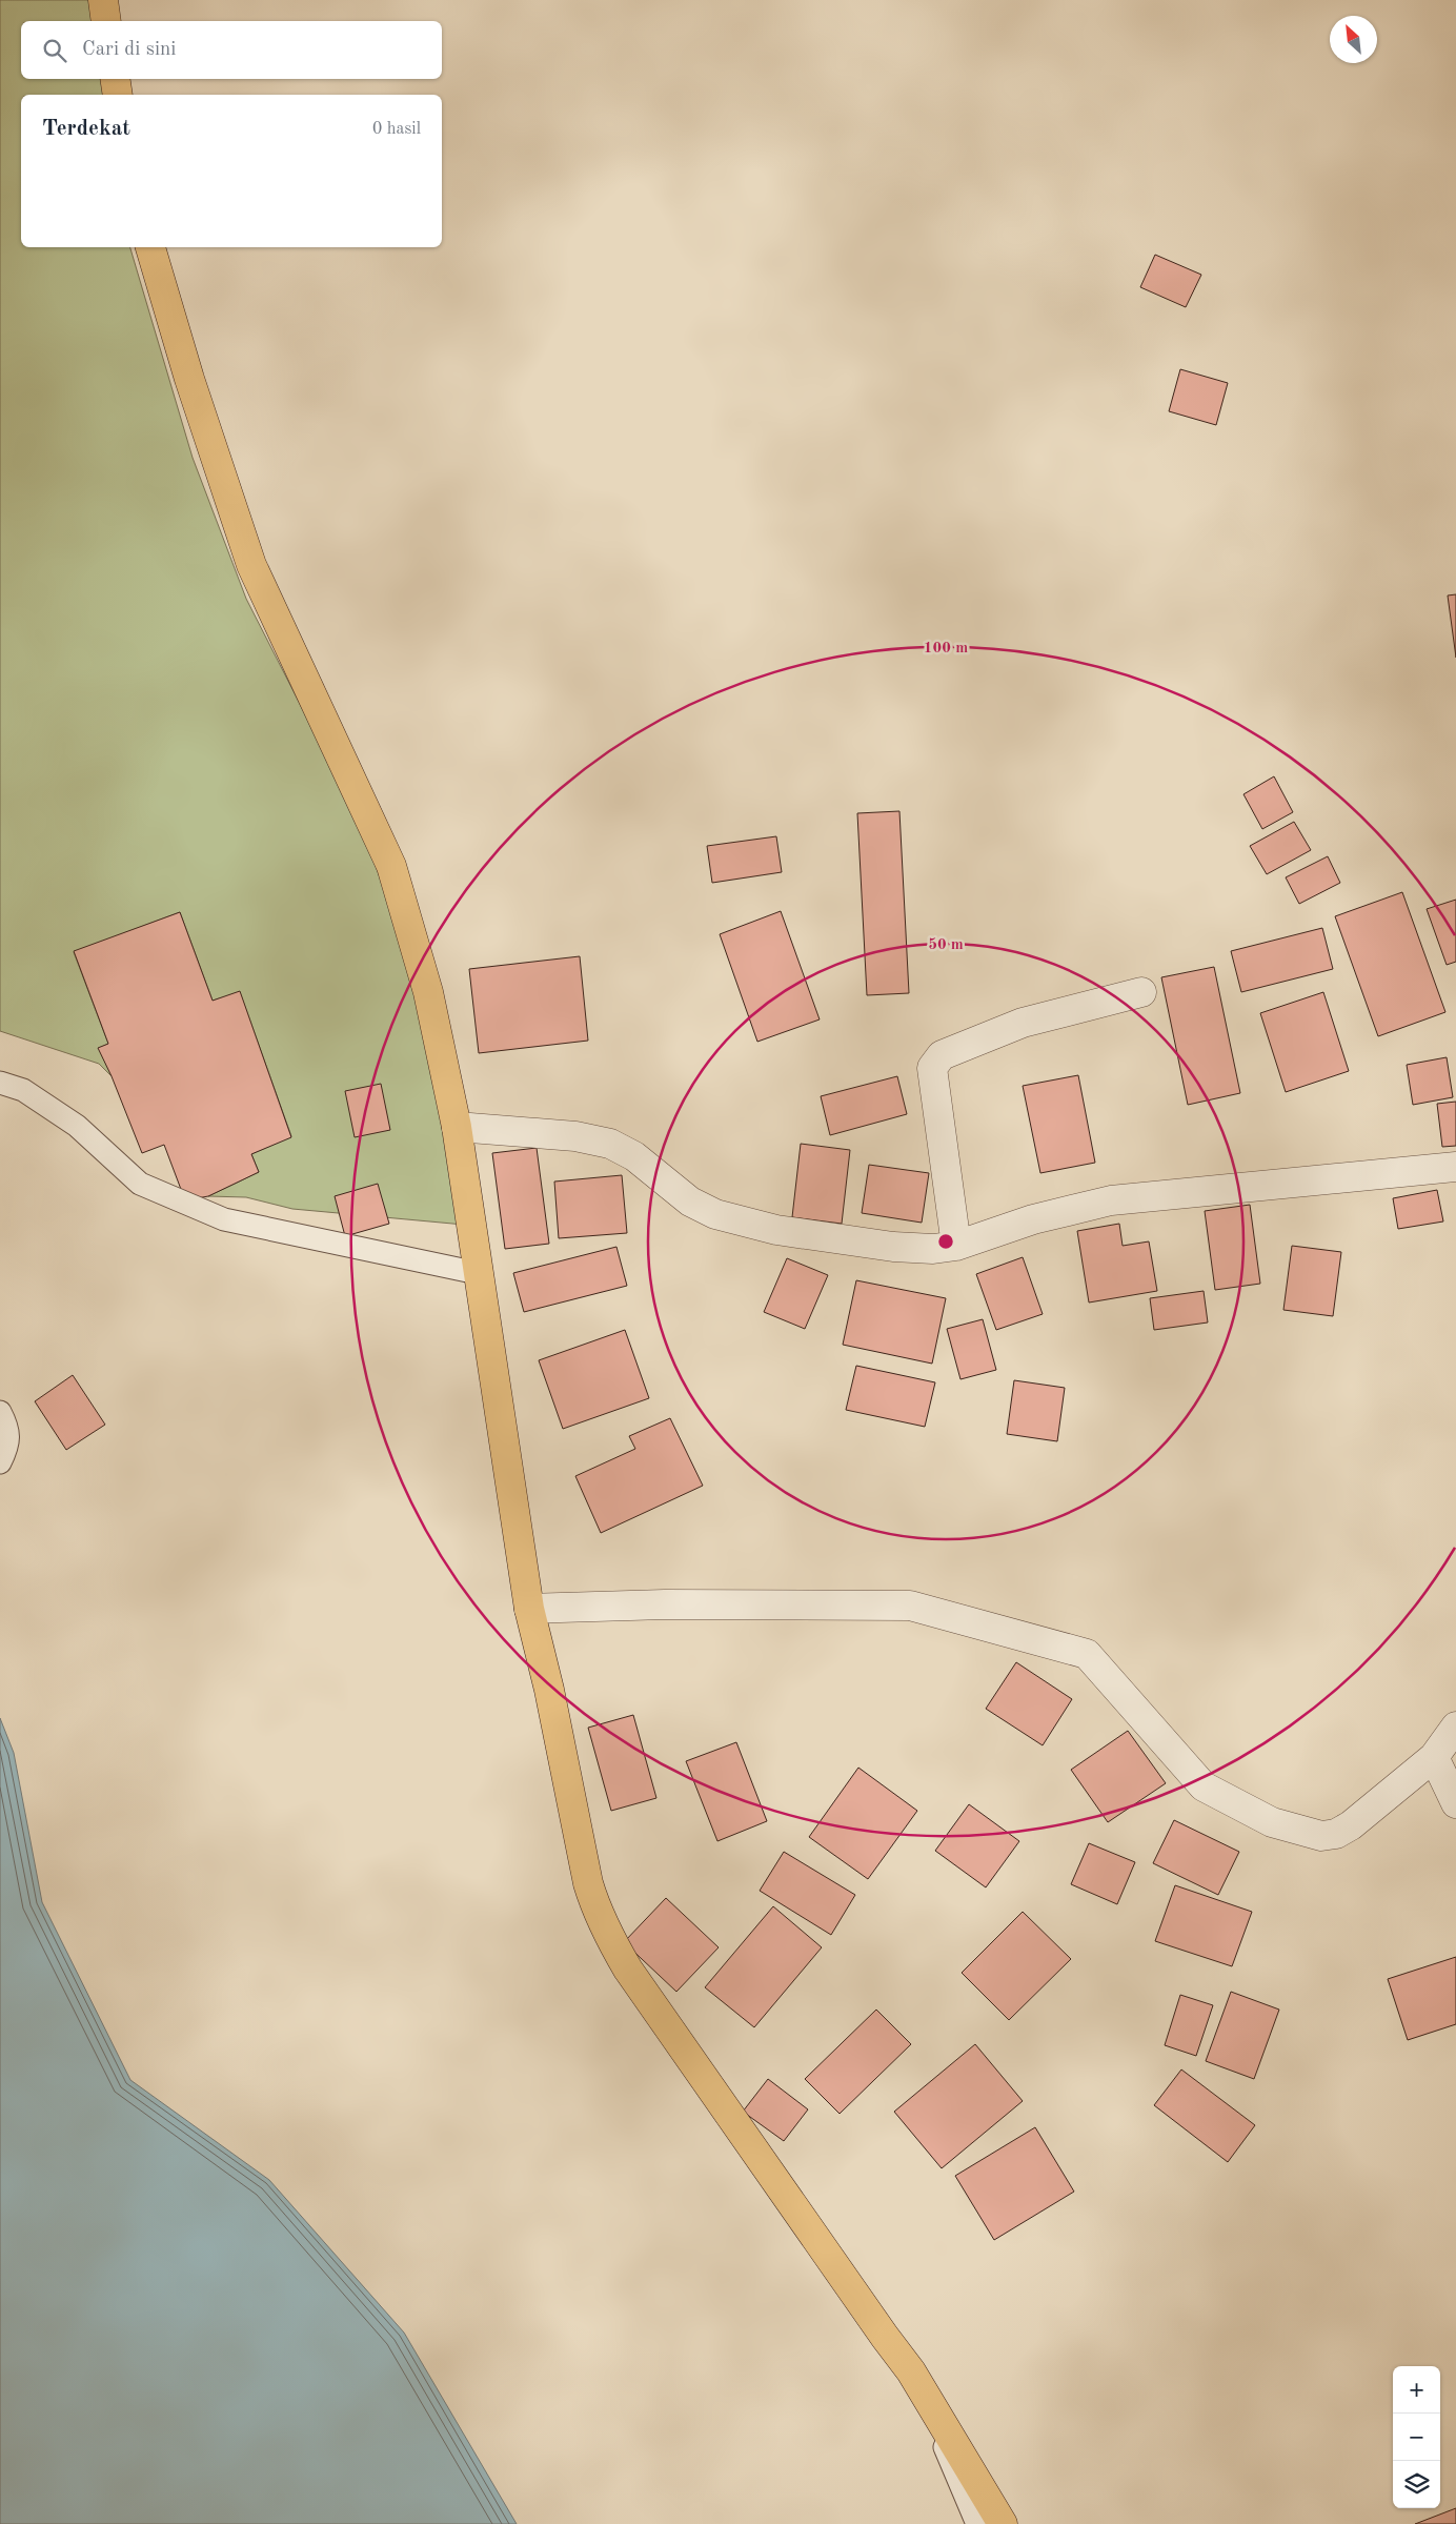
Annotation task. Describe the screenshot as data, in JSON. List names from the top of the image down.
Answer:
{
  "north": "top left",
  "page": {
    "search": "Cari di sini",
    "heading": ["Terdekat", "0 hasil"],
    "map_buttons": ["+", "−"]
  },
  "rings": ["100 m", "50 m"]
}
